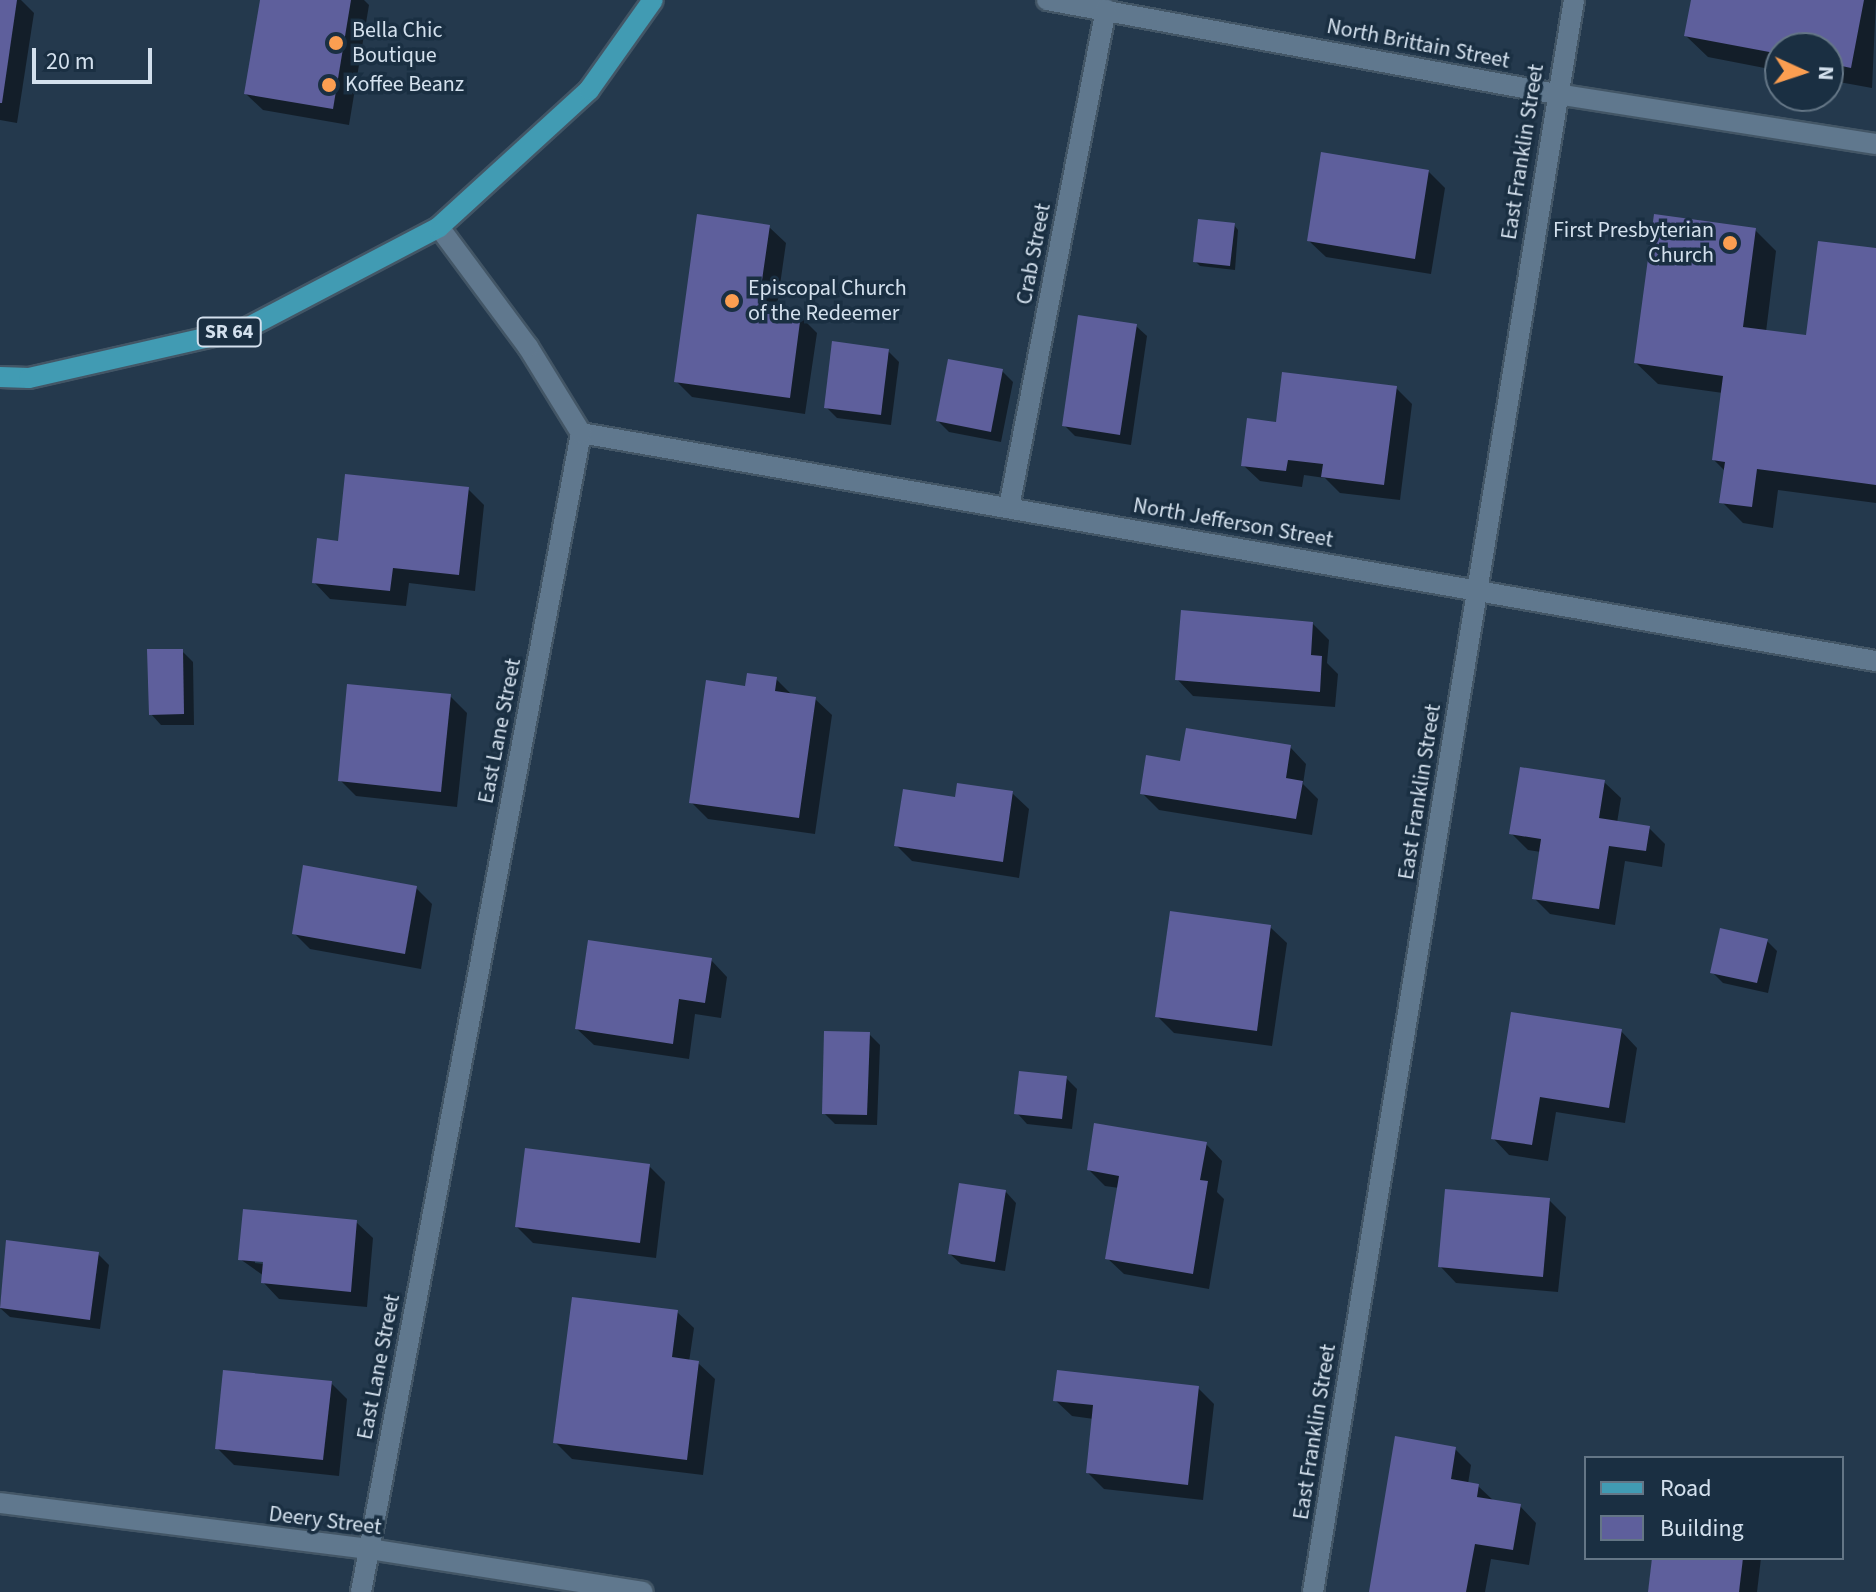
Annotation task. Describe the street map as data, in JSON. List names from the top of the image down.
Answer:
{
  "streets": {
    "main road": ["SR 64"],
    "street": [
      "North Brittain Street",
      "East Franklin Street",
      "Crab Street",
      "North Jefferson Street",
      "East Lane Street",
      "Deery Street"
    ]
  },
  "crossings": [
    ["North Brittain Street", "East Franklin Street"],
    ["North Brittain Street", "Crab Street"],
    ["East Franklin Street", "North Jefferson Street"],
    ["Crab Street", "North Jefferson Street"],
    ["North Jefferson Street", "East Lane Street"],
    ["East Lane Street", "Deery Street"]
  ],
  "places": [
    "Bella Chic Boutique",
    "Koffee Beanz",
    "First Presbyterian Church",
    "Episcopal Church of the Redeemer"
  ],
  "legend": ["Road", "Building"],
  "scale_bar": "20 m",
  "north": "right"
}
